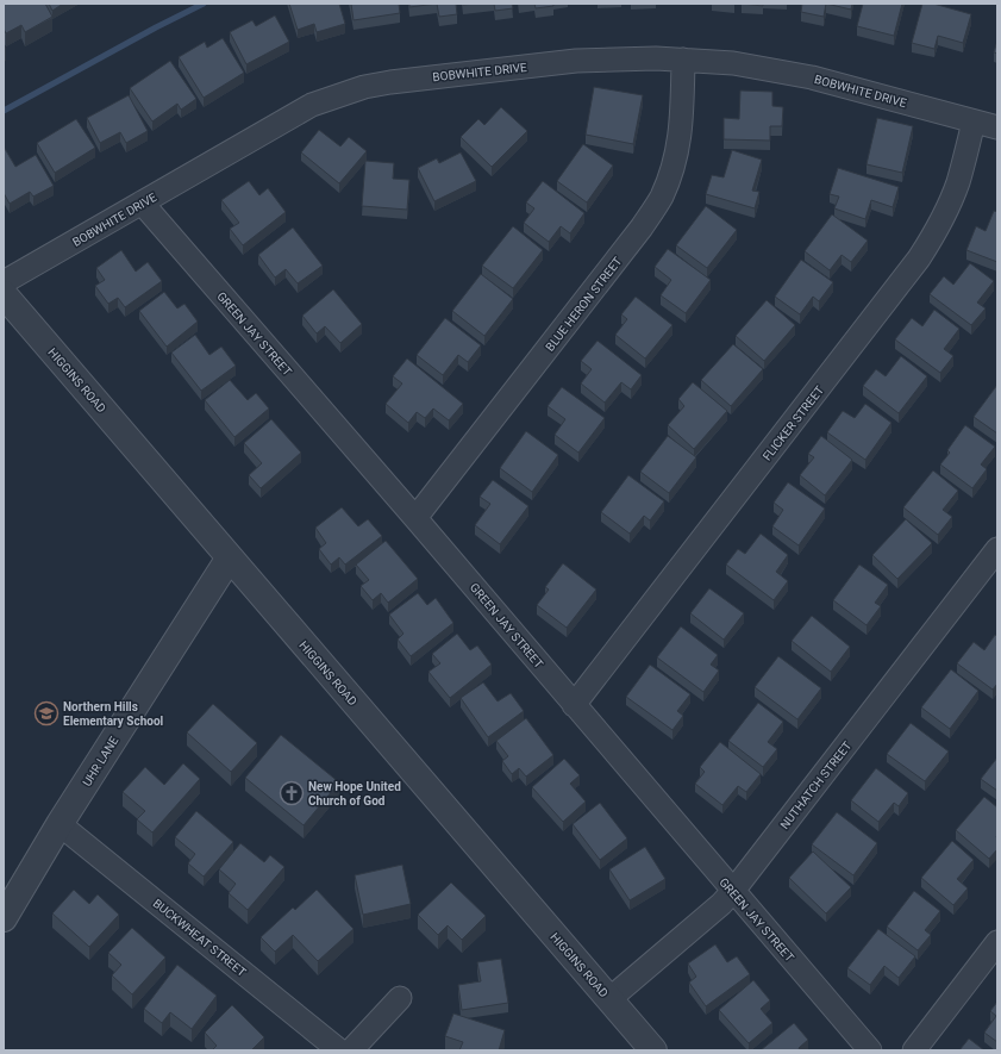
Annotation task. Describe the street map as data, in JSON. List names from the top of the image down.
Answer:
{
  "streets": {
    "street": [
      "BOBWHITE DRIVE",
      "BLUE HERON STREET",
      "GREEN JAY STREET",
      "HIGGINS ROAD",
      "FLICKER STREET",
      "UHR LANE",
      "NUTHATCH STREET",
      "BUCKWHEAT STREET"
    ]
  },
  "crossings": [
    ["BOBWHITE DRIVE", "BLUE HERON STREET"],
    ["BOBWHITE DRIVE", "GREEN JAY STREET"],
    ["BOBWHITE DRIVE", "FLICKER STREET"],
    ["BLUE HERON STREET", "GREEN JAY STREET"],
    ["GREEN JAY STREET", "FLICKER STREET"],
    ["GREEN JAY STREET", "NUTHATCH STREET"],
    ["HIGGINS ROAD", "UHR LANE"],
    ["HIGGINS ROAD", "NUTHATCH STREET"],
    ["UHR LANE", "BUCKWHEAT STREET"]
  ],
  "places": {
    "school or university": ["Northern Hills Elementary School"],
    "church": ["New Hope United Church of God"]
  }
}
